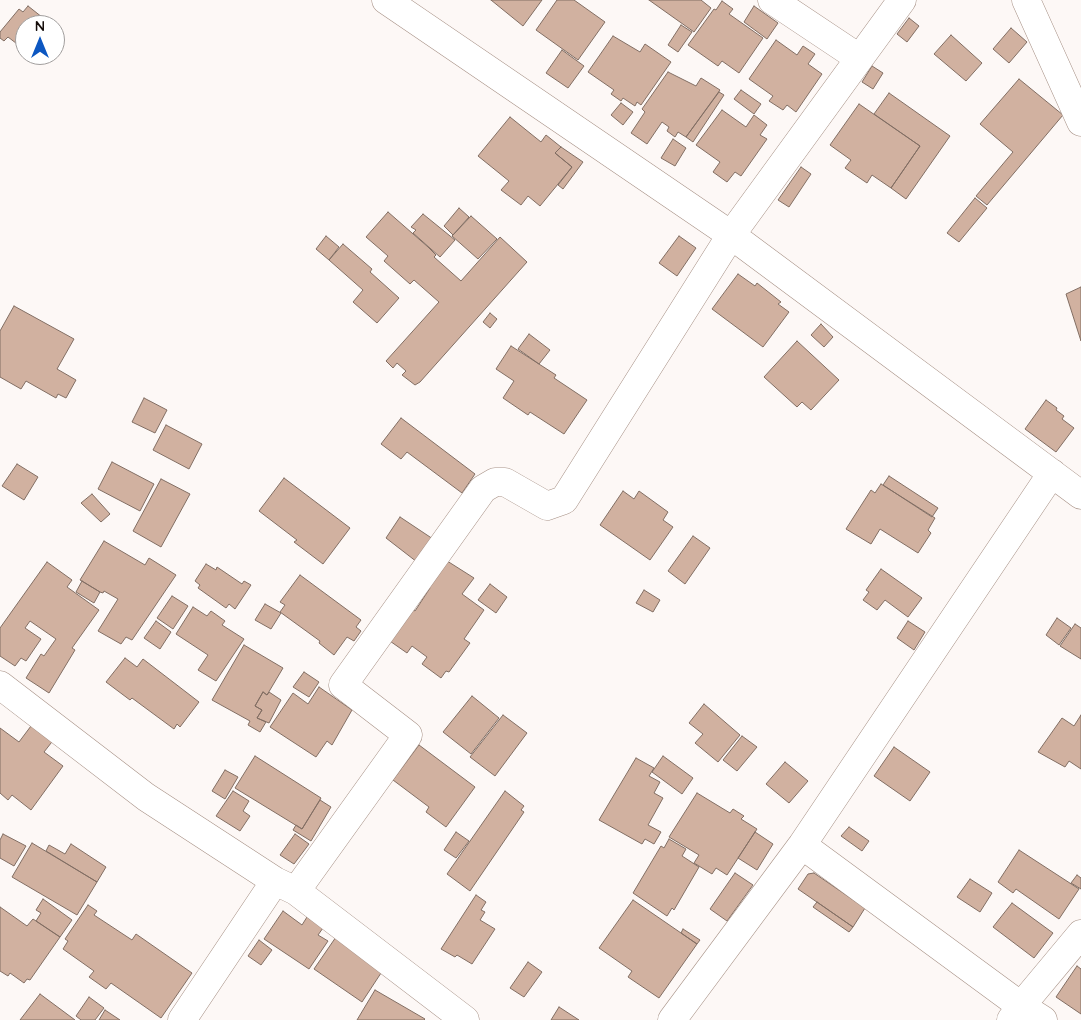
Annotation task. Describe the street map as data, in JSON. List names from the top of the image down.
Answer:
{
  "north": "top"
}
